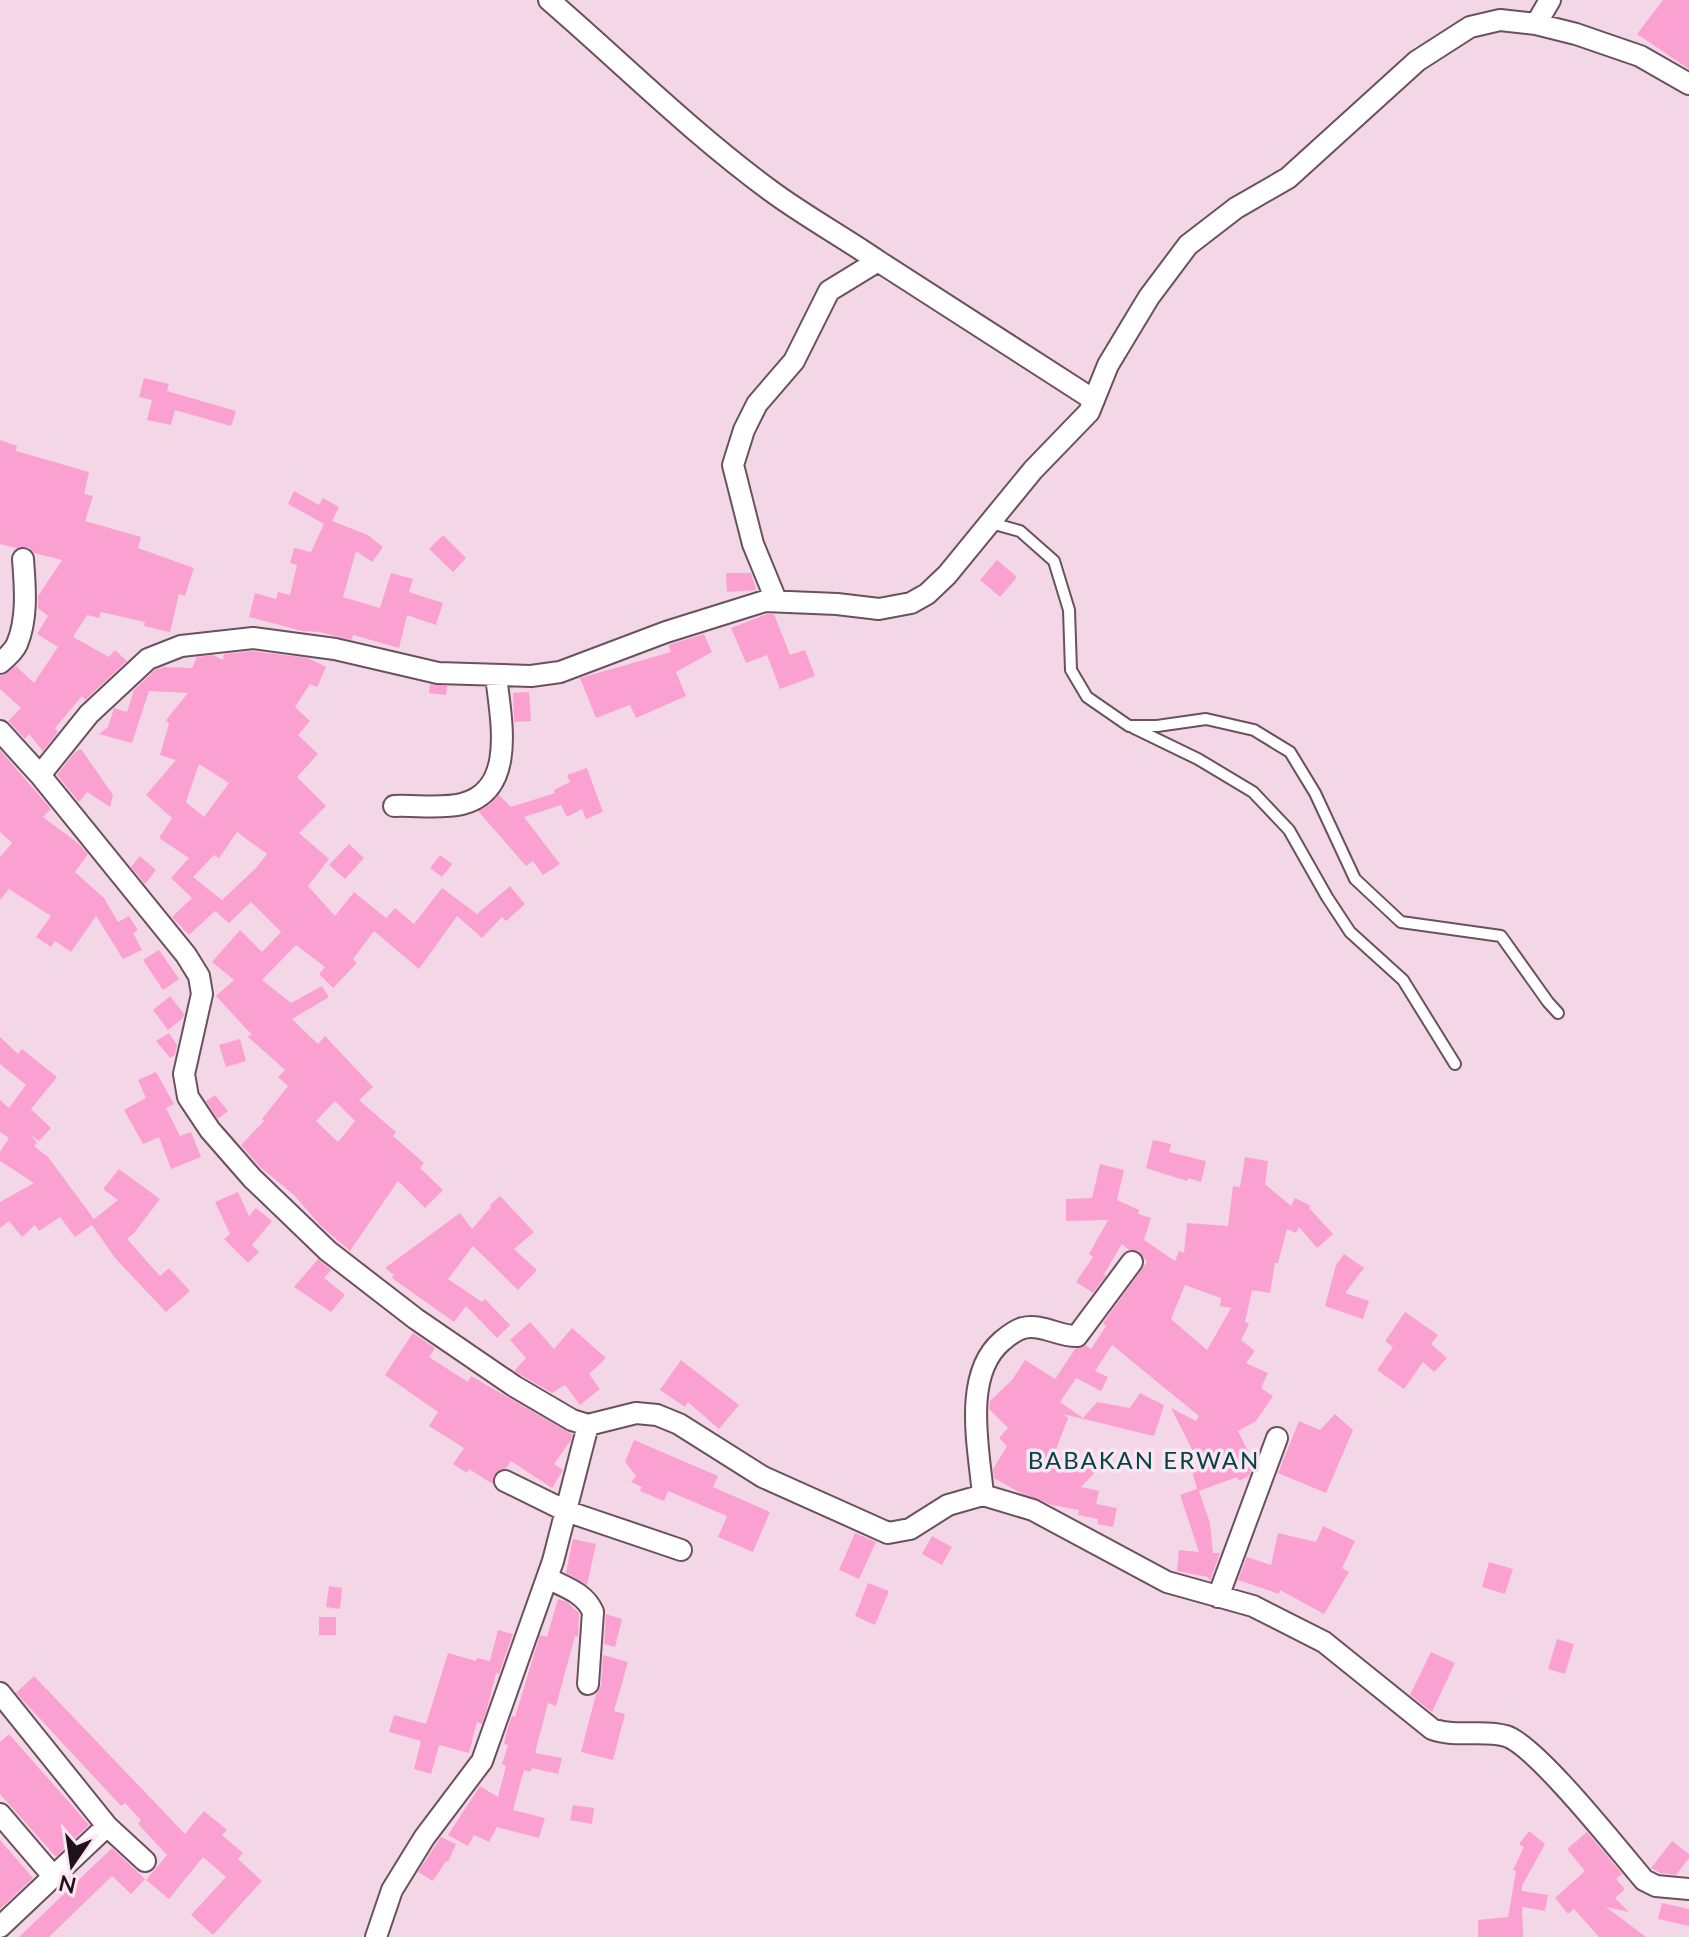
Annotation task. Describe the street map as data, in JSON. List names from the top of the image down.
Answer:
{
  "districts": ["BABAKAN ERWAN"],
  "north": "bottom"
}
